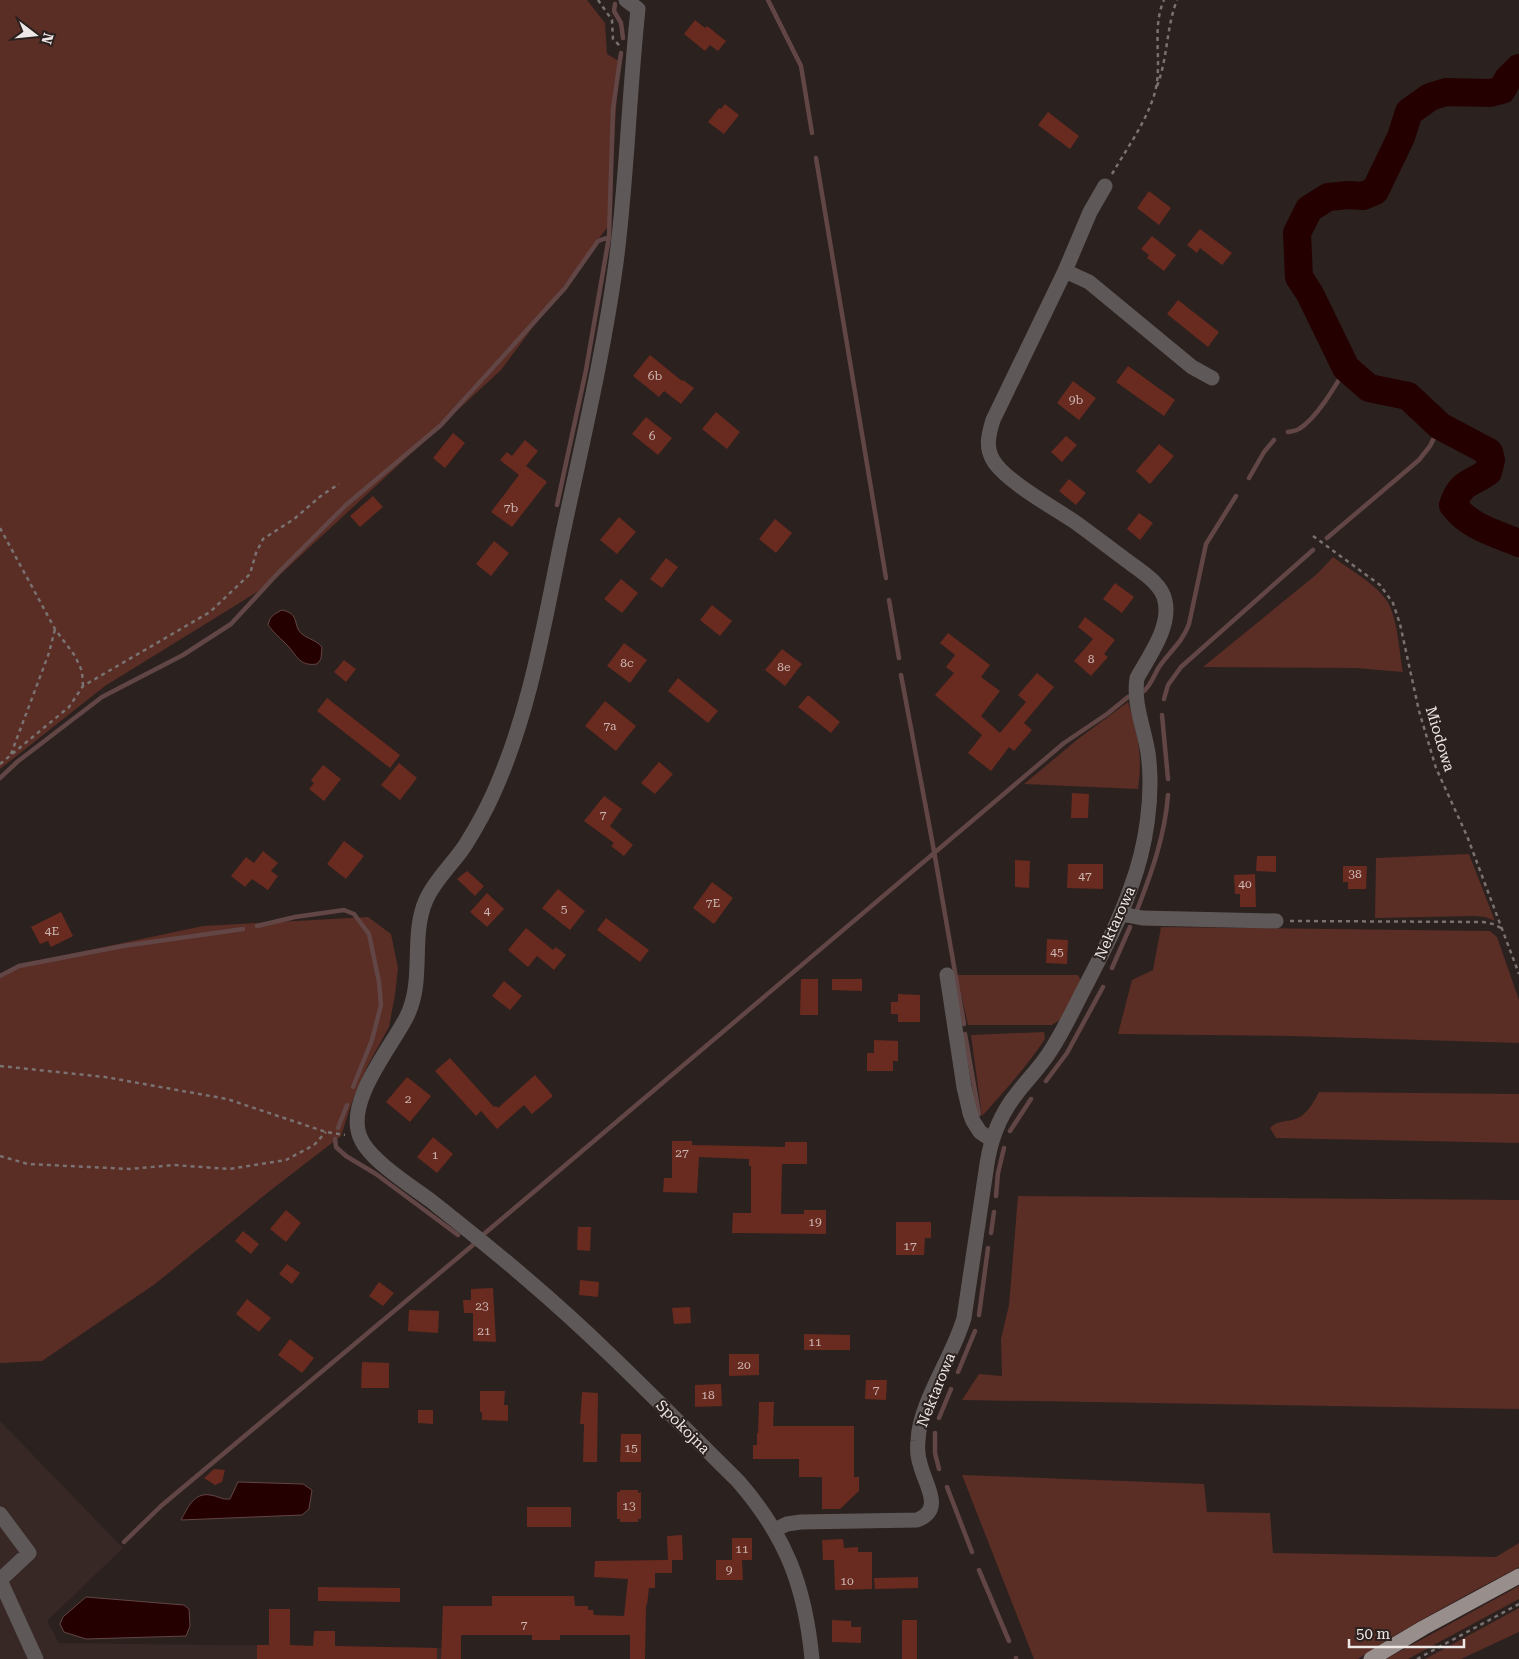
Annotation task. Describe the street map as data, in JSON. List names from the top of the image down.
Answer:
{
  "streets": {
    "street": ["Nektarowa", "Spokojna"],
    "path": ["Miodowa"]
  },
  "crossings": [
    ["Nektarowa", "Spokojna"]
  ],
  "house_numbers": [
    "6b",
    "9b",
    "6",
    "7b",
    "8",
    "8c",
    "8e",
    "7a",
    "7",
    "38",
    "47",
    "40",
    "7E",
    "5",
    "4",
    "4E",
    "45",
    "2",
    "27",
    "1",
    "19",
    "17",
    "23",
    "21",
    "11",
    "20",
    "7",
    "18",
    "15",
    "13",
    "11",
    "9",
    "10",
    "7"
  ],
  "scale_bar": "50 m",
  "north": "right"
}
